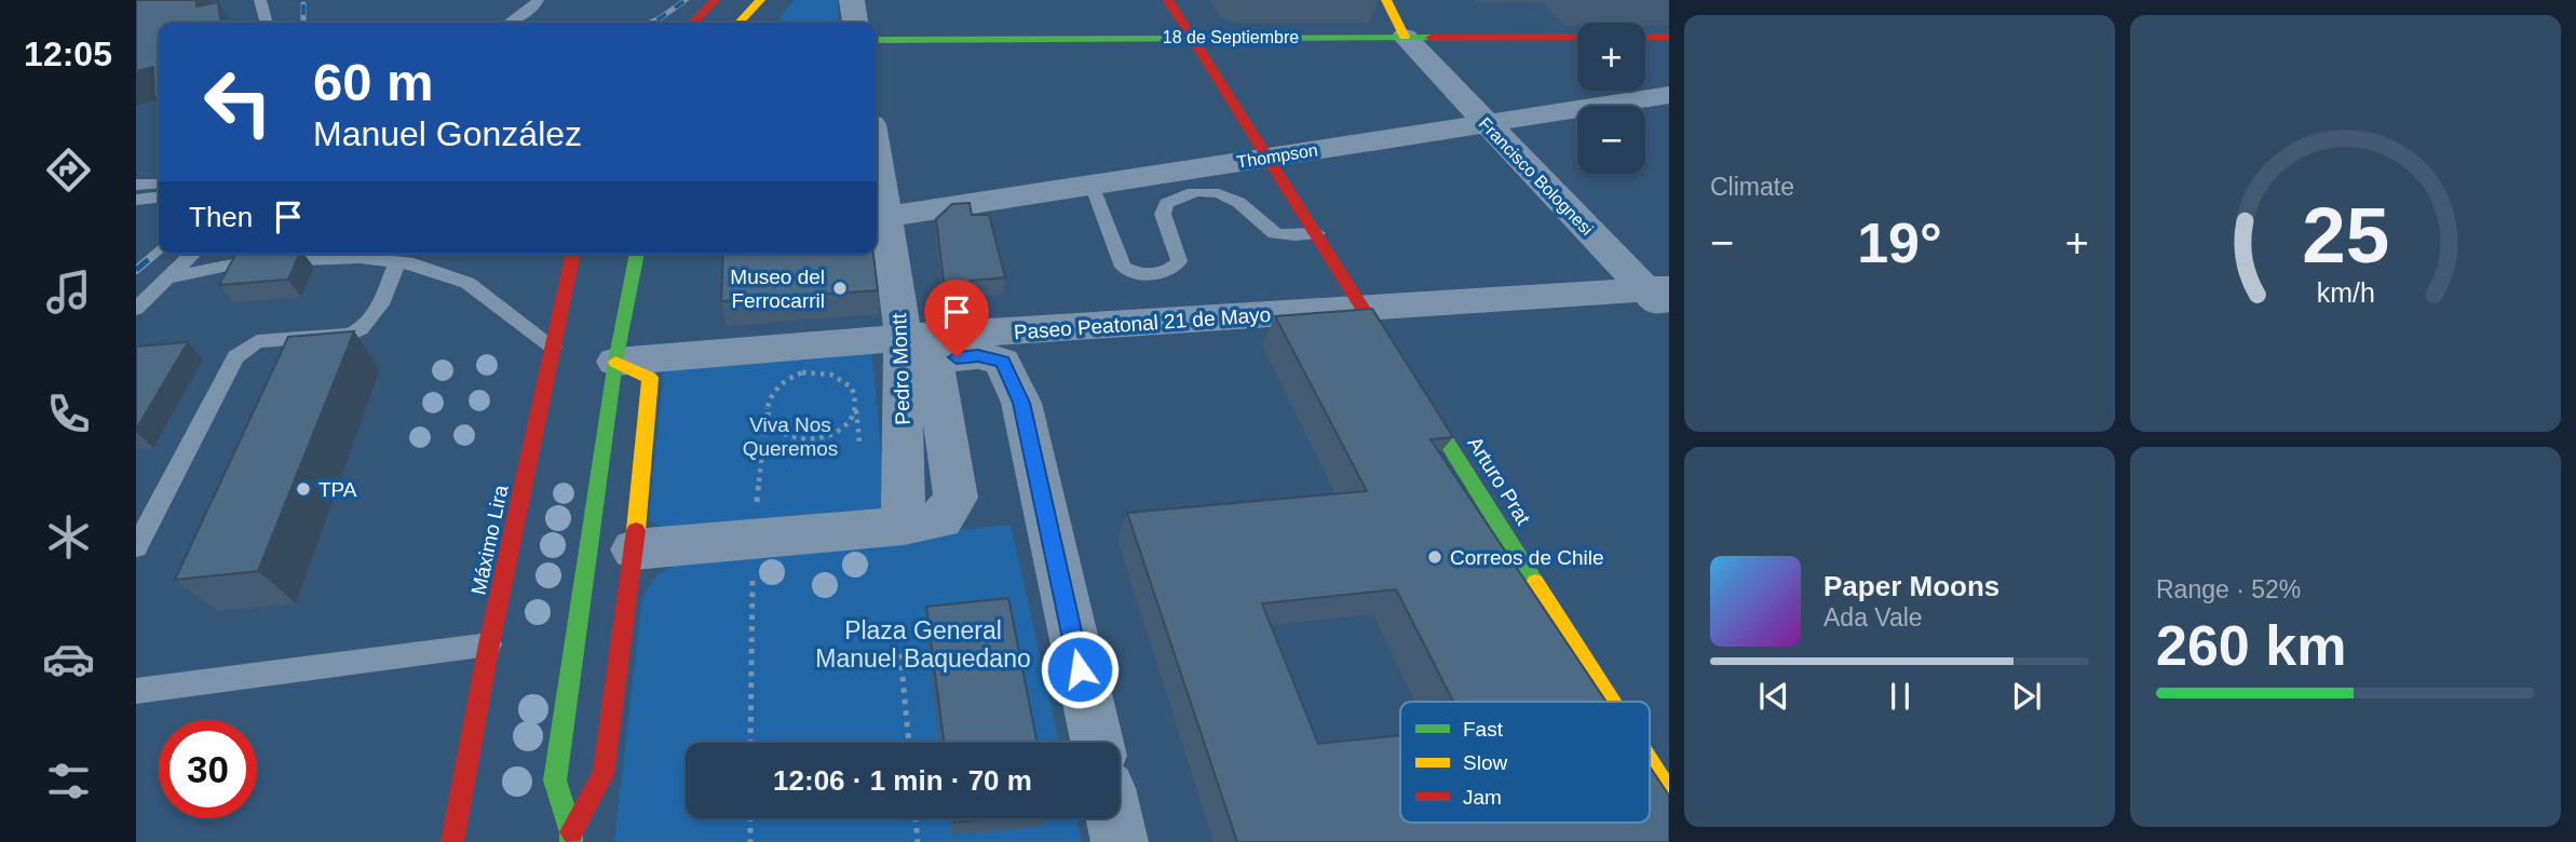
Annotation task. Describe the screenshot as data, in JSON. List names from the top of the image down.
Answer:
{
  "streets": {
    "main road": ["18 de Septiembre", "Arturo Prat", "Máximo Lira"],
    "street": [
      "Thompson",
      "Francisco Bolognesi",
      "Paseo Peatonal 21 de Mayo",
      "Pedro Montt"
    ]
  },
  "crossings": [
    ["18 de Septiembre", "Francisco Bolognesi"],
    ["18 de Septiembre", "Arturo Prat"],
    ["Thompson", "Francisco Bolognesi"],
    ["Thompson", "Pedro Montt"],
    ["Thompson", "Arturo Prat"],
    ["Francisco Bolognesi", "Paseo Peatonal 21 de Mayo"],
    ["Paseo Peatonal 21 de Mayo", "Pedro Montt"],
    ["Paseo Peatonal 21 de Mayo", "Arturo Prat"]
  ],
  "parks": ["Viva Nos Queremos", "Plaza General Manuel Baquedano"],
  "places": ["Museo del Ferrocarril", "TPA", "Correos de Chile"],
  "legend": ["Fast", "Slow", "Jam"],
  "page": {
    "tabs": "12:05",
    "tile": [
      "Climate",
      ["Range · 52%", "260 km"]
    ],
    "map_buttons": ["+", "−"],
    "turn": ["60 m", "Manuel González"],
    "then": "Then",
    "heat": ["−", "19°", "+"],
    "song": ["Paper Moons", "Ada Vale"],
    "limit": "30",
    "trip": "12:06 · 1 min · 70 m",
    "gauge": ["25", "km/h"]
  }
}
